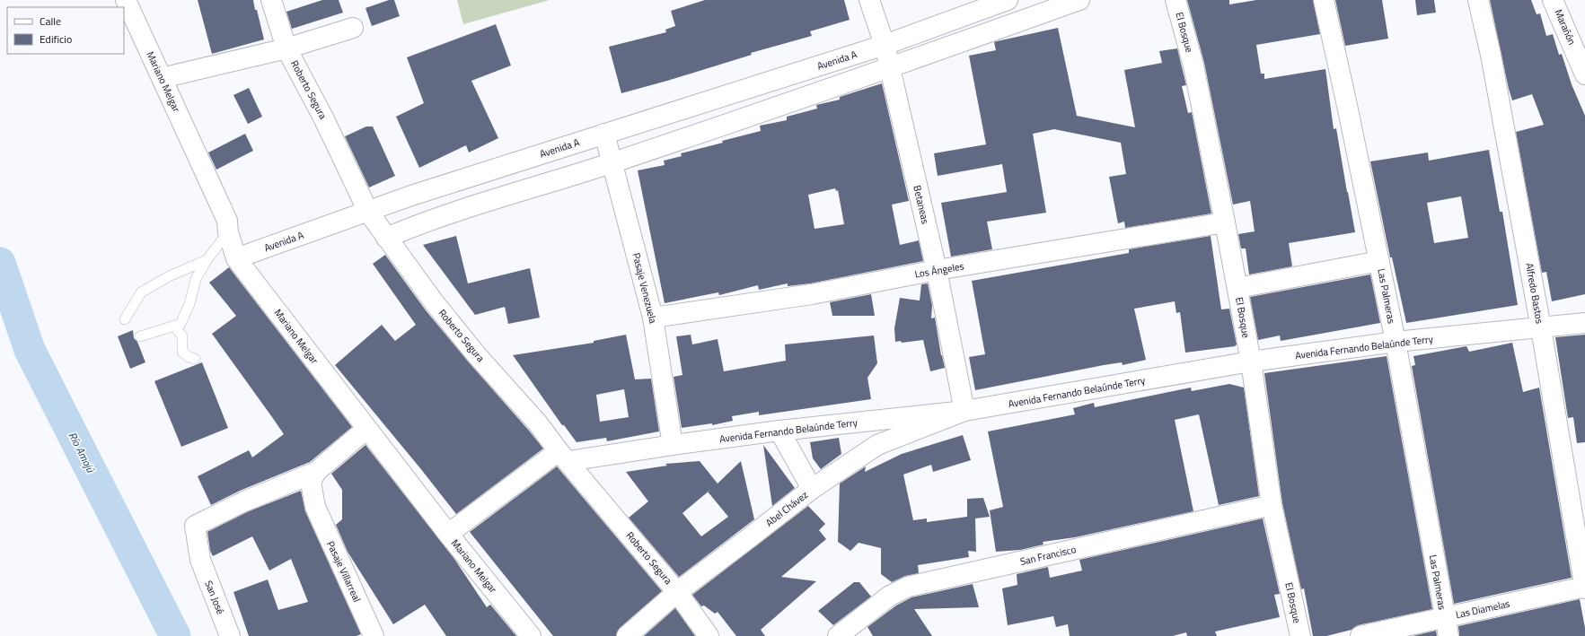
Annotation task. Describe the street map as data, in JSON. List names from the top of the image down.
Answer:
{
  "streets": {
    "street": [
      "Marañón",
      "El Bosque",
      "Avenida A",
      "Mariano Melgar",
      "Roberto Segura",
      "Betaneas",
      "Los Ángeles",
      "Pasaje Venezuela",
      "Alfredo Bastos",
      "Las Palmeras",
      "Avenida Fernando Belaúnde Terry",
      "Abel Chávez",
      "San Francisco",
      "Pasaje Villarreal",
      "San José",
      "Las Diamelas"
    ]
  },
  "crossings": [
    ["El Bosque", "Los Ángeles"],
    ["El Bosque", "Avenida Fernando Belaúnde Terry"],
    ["El Bosque", "San Francisco"],
    ["Avenida A", "Mariano Melgar"],
    ["Avenida A", "Roberto Segura"],
    ["Avenida A", "Betaneas"],
    ["Avenida A", "Pasaje Venezuela"],
    ["Roberto Segura", "Avenida Fernando Belaúnde Terry"],
    ["Roberto Segura", "Abel Chávez"],
    ["Betaneas", "Los Ángeles"],
    ["Betaneas", "Avenida Fernando Belaúnde Terry"],
    ["Betaneas", "Abel Chávez"],
    ["Los Ángeles", "Pasaje Venezuela"],
    ["Pasaje Venezuela", "Avenida Fernando Belaúnde Terry"],
    ["Alfredo Bastos", "Avenida Fernando Belaúnde Terry"],
    ["Alfredo Bastos", "Las Diamelas"],
    ["Las Palmeras", "Avenida Fernando Belaúnde Terry"],
    ["Las Palmeras", "Las Diamelas"],
    ["Avenida Fernando Belaúnde Terry", "Abel Chávez"],
    ["Pasaje Villarreal", "San José"]
  ],
  "water": ["Río Amojú"],
  "legend": ["Calle", "Edificio"]
}
